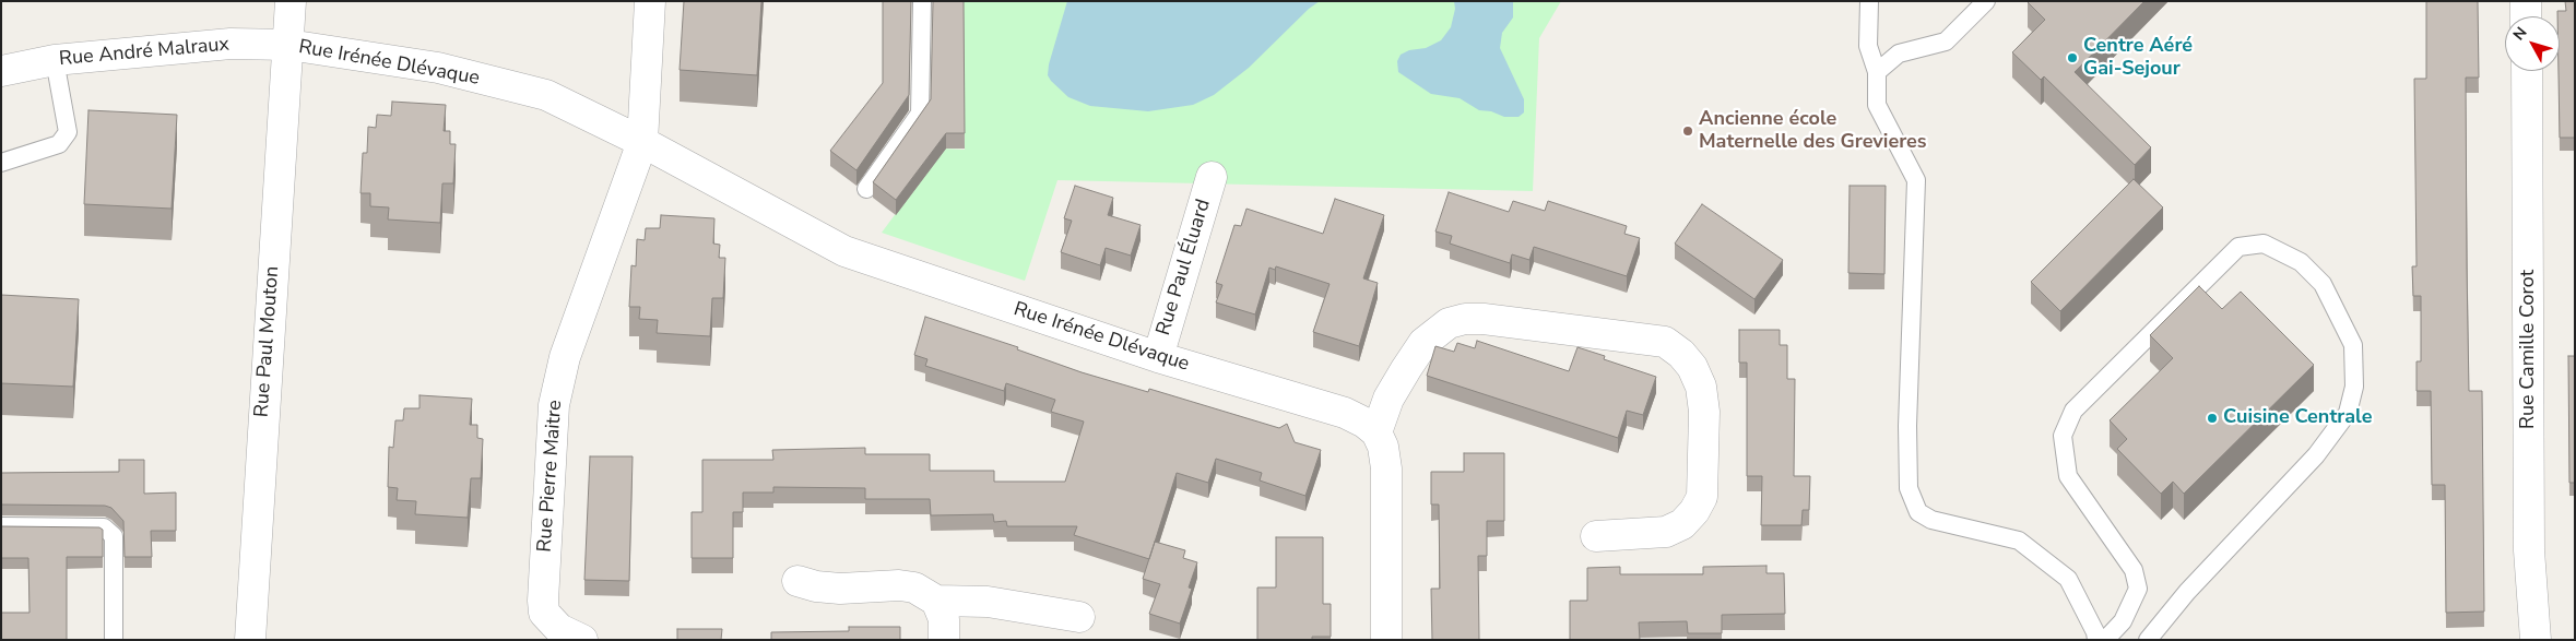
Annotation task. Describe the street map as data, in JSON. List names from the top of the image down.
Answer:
{
  "streets": {
    "street": [
      "Rue André Malraux",
      "Rue Irénée Dlévaque",
      "Rue Paul Éluard",
      "Rue Paul Mouton",
      "Rue Camille Corot",
      "Rue Pierre Maitre"
    ]
  },
  "crossings": [
    ["Rue André Malraux", "Rue Irénée Dlévaque"],
    ["Rue André Malraux", "Rue Paul Mouton"],
    ["Rue Irénée Dlévaque", "Rue Paul Éluard"],
    ["Rue Irénée Dlévaque", "Rue Paul Mouton"],
    ["Rue Irénée Dlévaque", "Rue Pierre Maitre"]
  ],
  "places": ["Centre Aéré Gai-Sejour", "Ancienne école Maternelle des Grevieres", "Cuisine Centrale"],
  "north": "top left"
}
